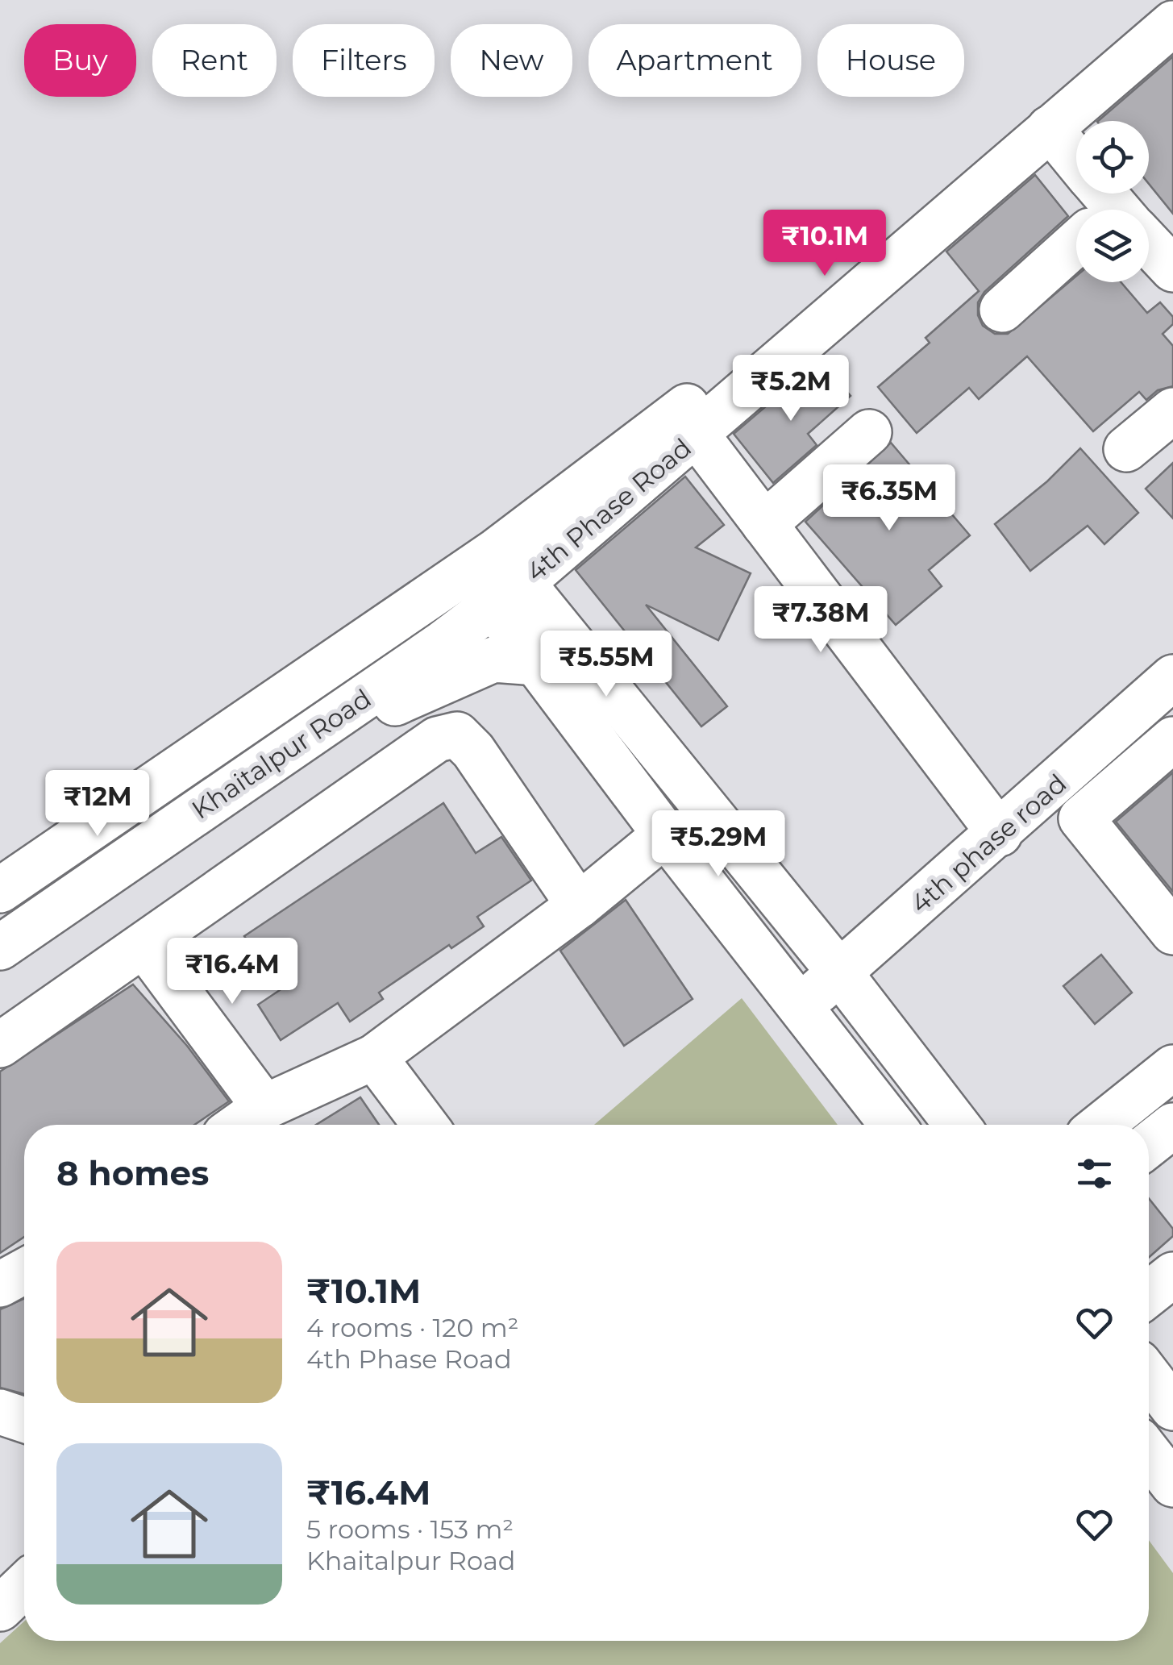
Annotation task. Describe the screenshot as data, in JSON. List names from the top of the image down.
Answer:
{
  "streets": {
    "street": ["4th Phase Road", "Khaitalpur Road", "4th phase road"]
  },
  "crossings": [
    ["4th Phase Road", "Khaitalpur Road"]
  ],
  "page": {
    "chip": [
      "Buy",
      "Rent",
      "Filters",
      "New",
      "Apartment",
      "House"
    ],
    "price": [
      "₹10.1M",
      "₹5.2M",
      "₹6.35M",
      "₹7.38M",
      "₹5.55M",
      "₹12M",
      "₹5.29M",
      "₹16.4M"
    ],
    "heading": "8 homes",
    "list": [
      {
        "name": "₹10.1M",
        "note": "4 rooms · 120 m² · 4th Phase Road"
      },
      {
        "name": "₹16.4M",
        "note": "5 rooms · 153 m² · Khaitalpur Road"
      }
    ]
  }
}
